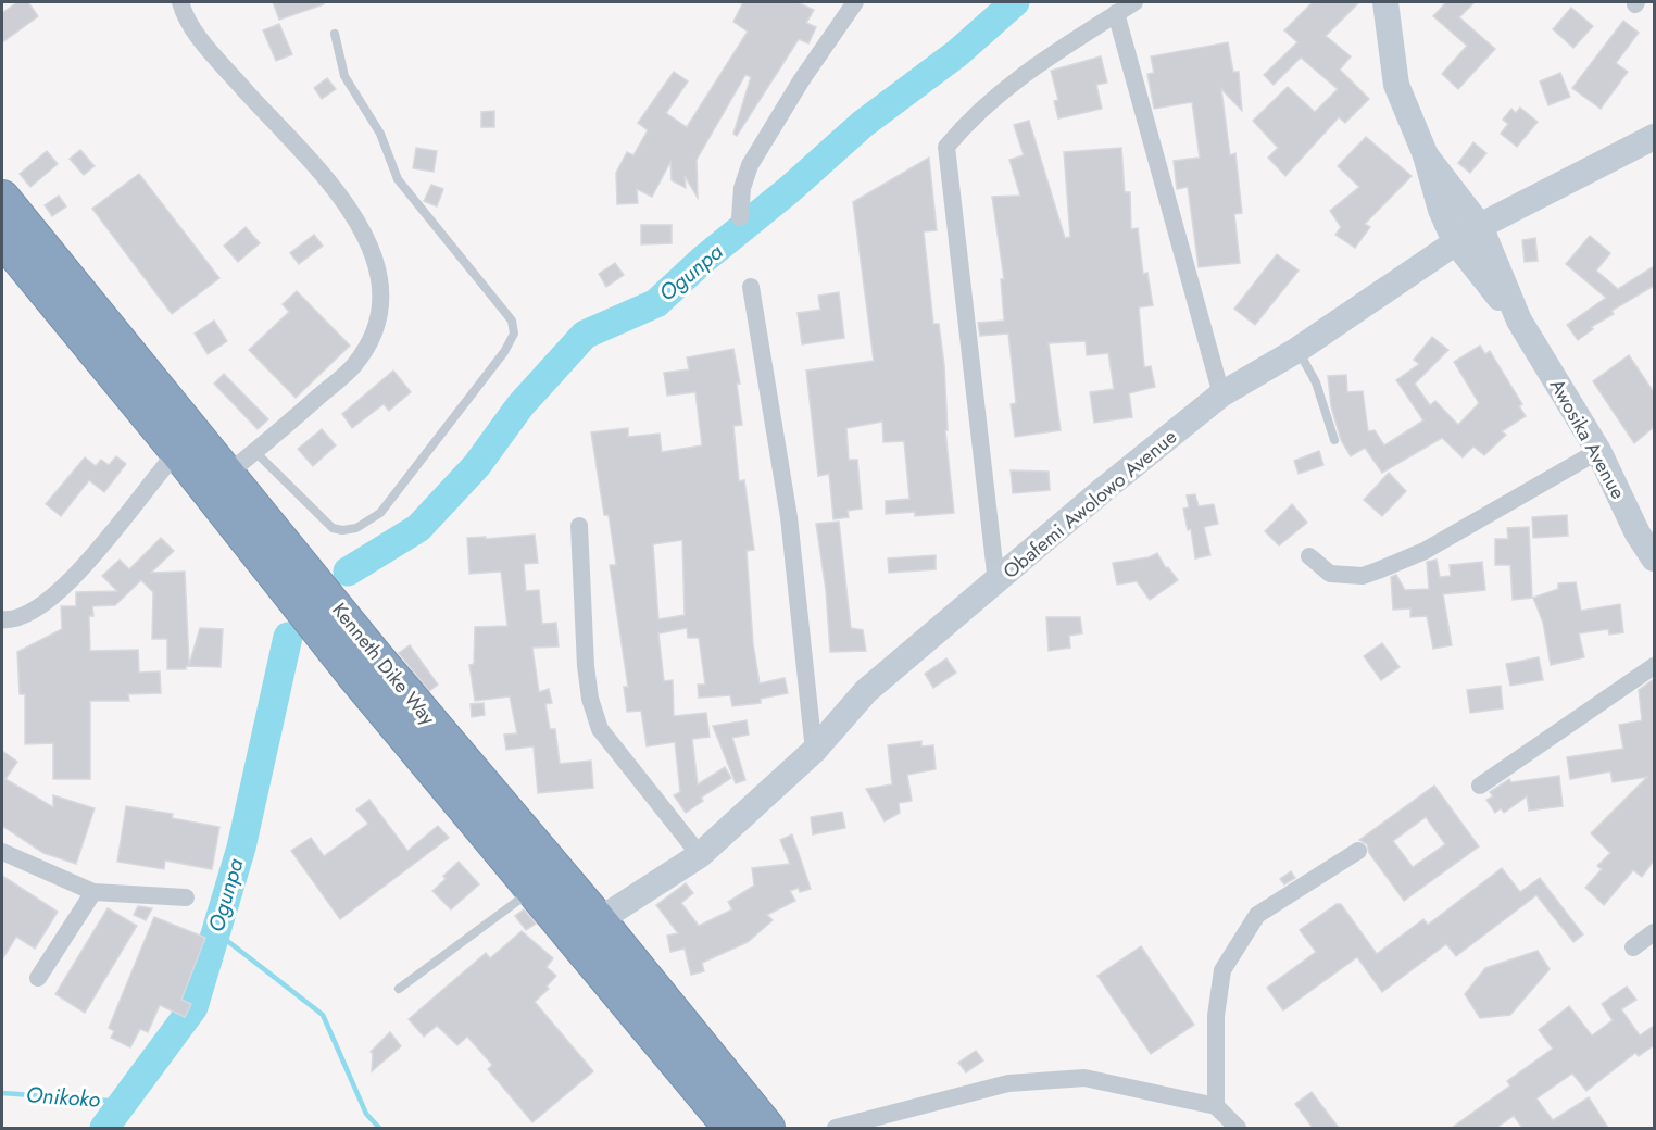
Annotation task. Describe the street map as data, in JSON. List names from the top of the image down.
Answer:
{
  "streets": {
    "highway": ["Kenneth Dike Way"],
    "main road": ["Awosika Avenue", "Obafemi Awolowo Avenue"]
  },
  "crossings": [
    ["Awosika Avenue", "Obafemi Awolowo Avenue"],
    ["Obafemi Awolowo Avenue", "Kenneth Dike Way"]
  ],
  "water": ["Ogunpa", "Onikoko"]
}
